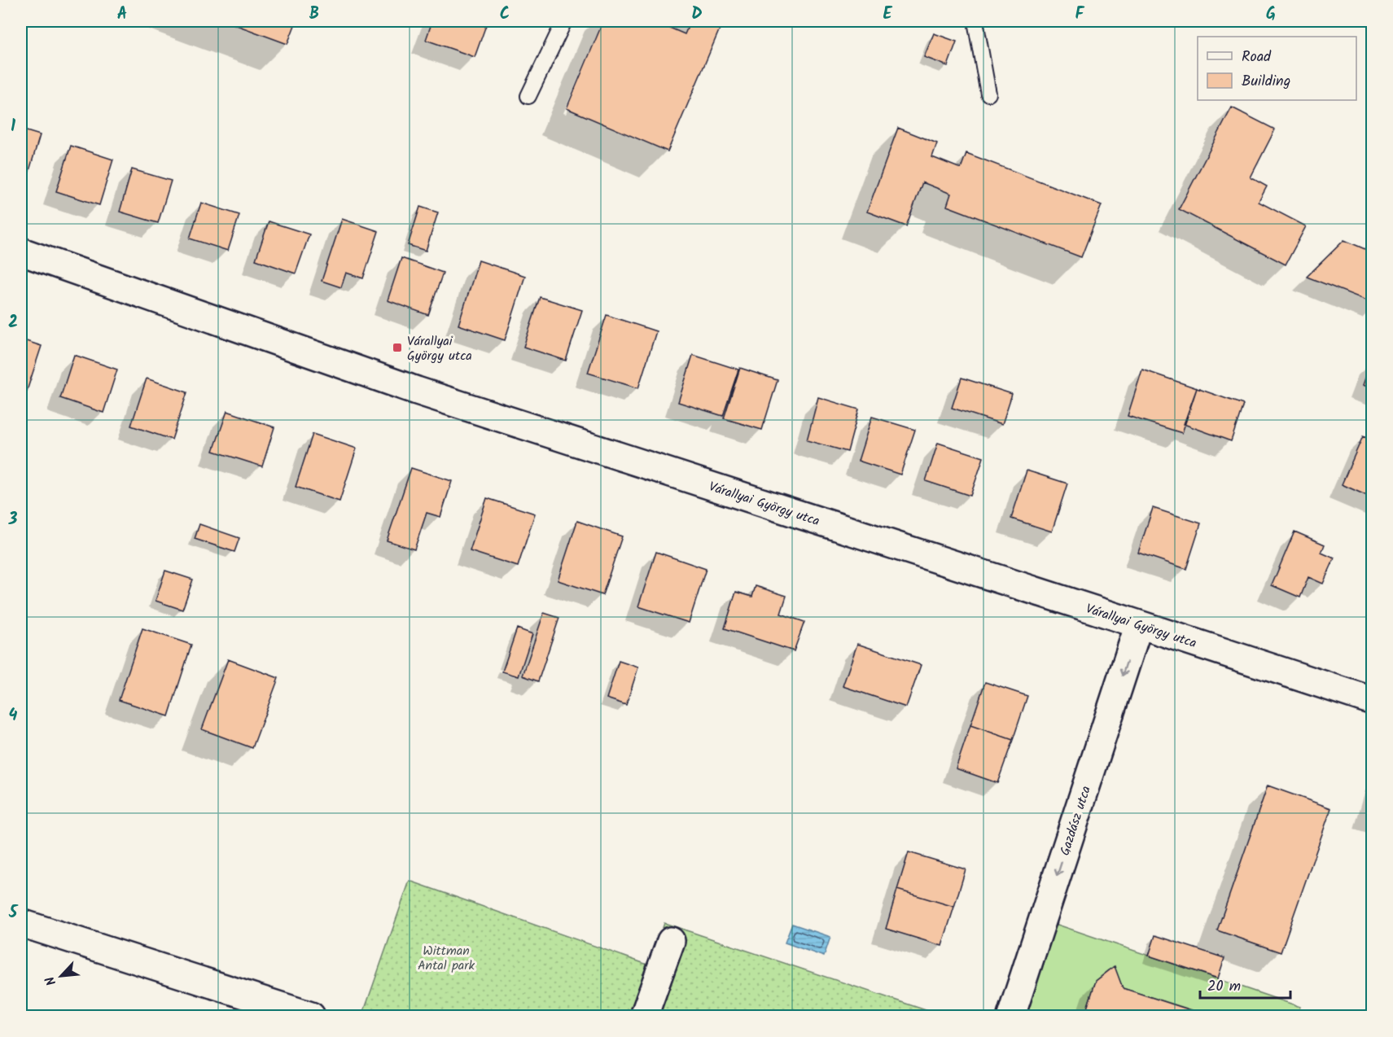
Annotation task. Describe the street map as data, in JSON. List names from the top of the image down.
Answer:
{
  "streets": {
    "street": ["Várallyai György utca", "Gazdász utca"]
  },
  "crossings": [
    ["Várallyai György utca", "Gazdász utca"]
  ],
  "one_way": ["Gazdász utca"],
  "parks": ["Wittman Antal park"],
  "places": {
    "transit": ["Várallyai György utca"]
  },
  "legend": ["Road", "Building"],
  "scale_bar": "20 m",
  "north": "bottom left",
  "grid": {
    "columns": [
      "A",
      "B",
      "C",
      "D",
      "E",
      "F",
      "G"
    ],
    "rows": [
      "1",
      "2",
      "3",
      "4",
      "5"
    ]
  }
}
